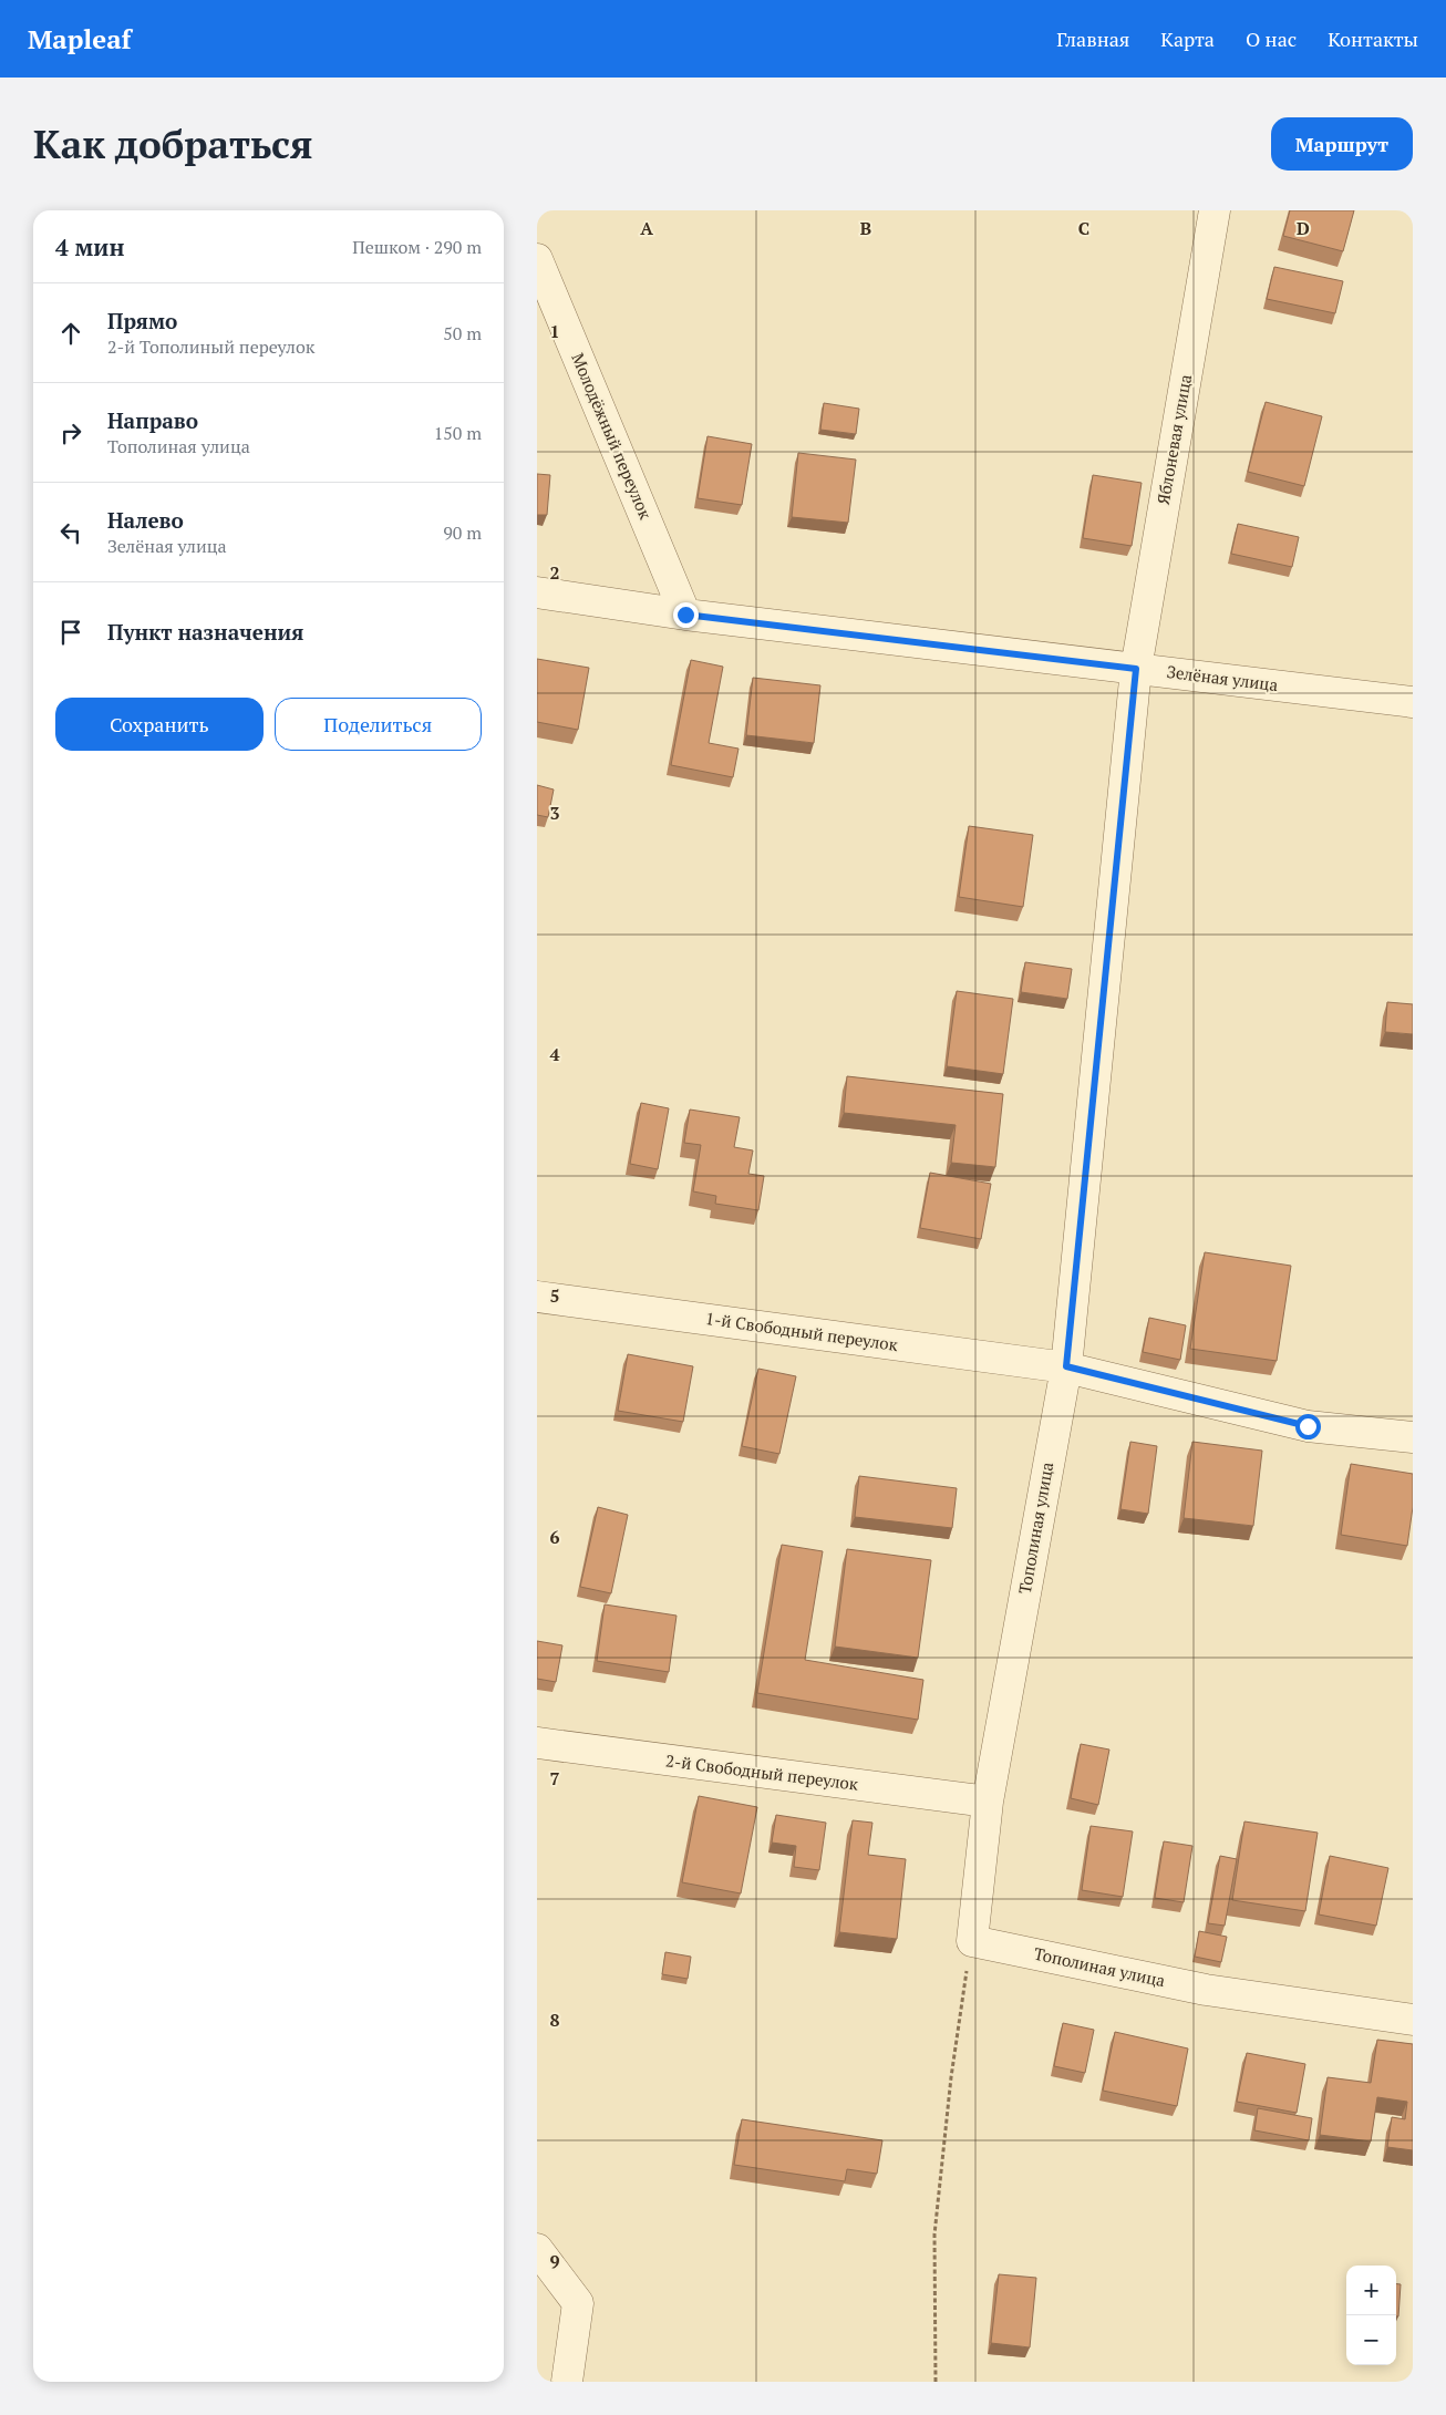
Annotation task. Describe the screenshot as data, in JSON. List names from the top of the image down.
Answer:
{
  "streets": {
    "street": [
      "Молодёжный переулок",
      "Яблоневая улица",
      "Зелёная улица",
      "1-й Свободный переулок",
      "Тополиная улица",
      "2-й Свободный переулок"
    ]
  },
  "crossings": [
    ["Молодёжный переулок", "Зелёная улица"],
    ["Яблоневая улица", "Зелёная улица"],
    ["Яблоневая улица", "Тополиная улица"],
    ["Зелёная улица", "Тополиная улица"],
    ["1-й Свободный переулок", "Тополиная улица"],
    ["Тополиная улица", "2-й Свободный переулок"]
  ],
  "page": {
    "header": "Mapleaf",
    "nav": [
      "Главная",
      "Карта",
      "О нас",
      "Контакты"
    ],
    "buttons": [
      "Маршрут",
      ["Сохранить", "Поделиться"]
    ],
    "title": "Как добраться",
    "heading": ["4 мин", "Пешком · 290 m"],
    "list": [
      ["Прямо", "2-й Тополиный переулок", "50 m"],
      ["Направо", "Тополиная улица", "150 m"],
      ["Налево", "Зелёная улица", "90 m"],
      "Пункт назначения"
    ],
    "map_buttons": ["+", "−"]
  },
  "grid": {
    "columns": [
      "A",
      "B",
      "C",
      "D"
    ],
    "rows": [
      "1",
      "2",
      "3",
      "4",
      "5",
      "6",
      "7",
      "8",
      "9"
    ]
  }
}
